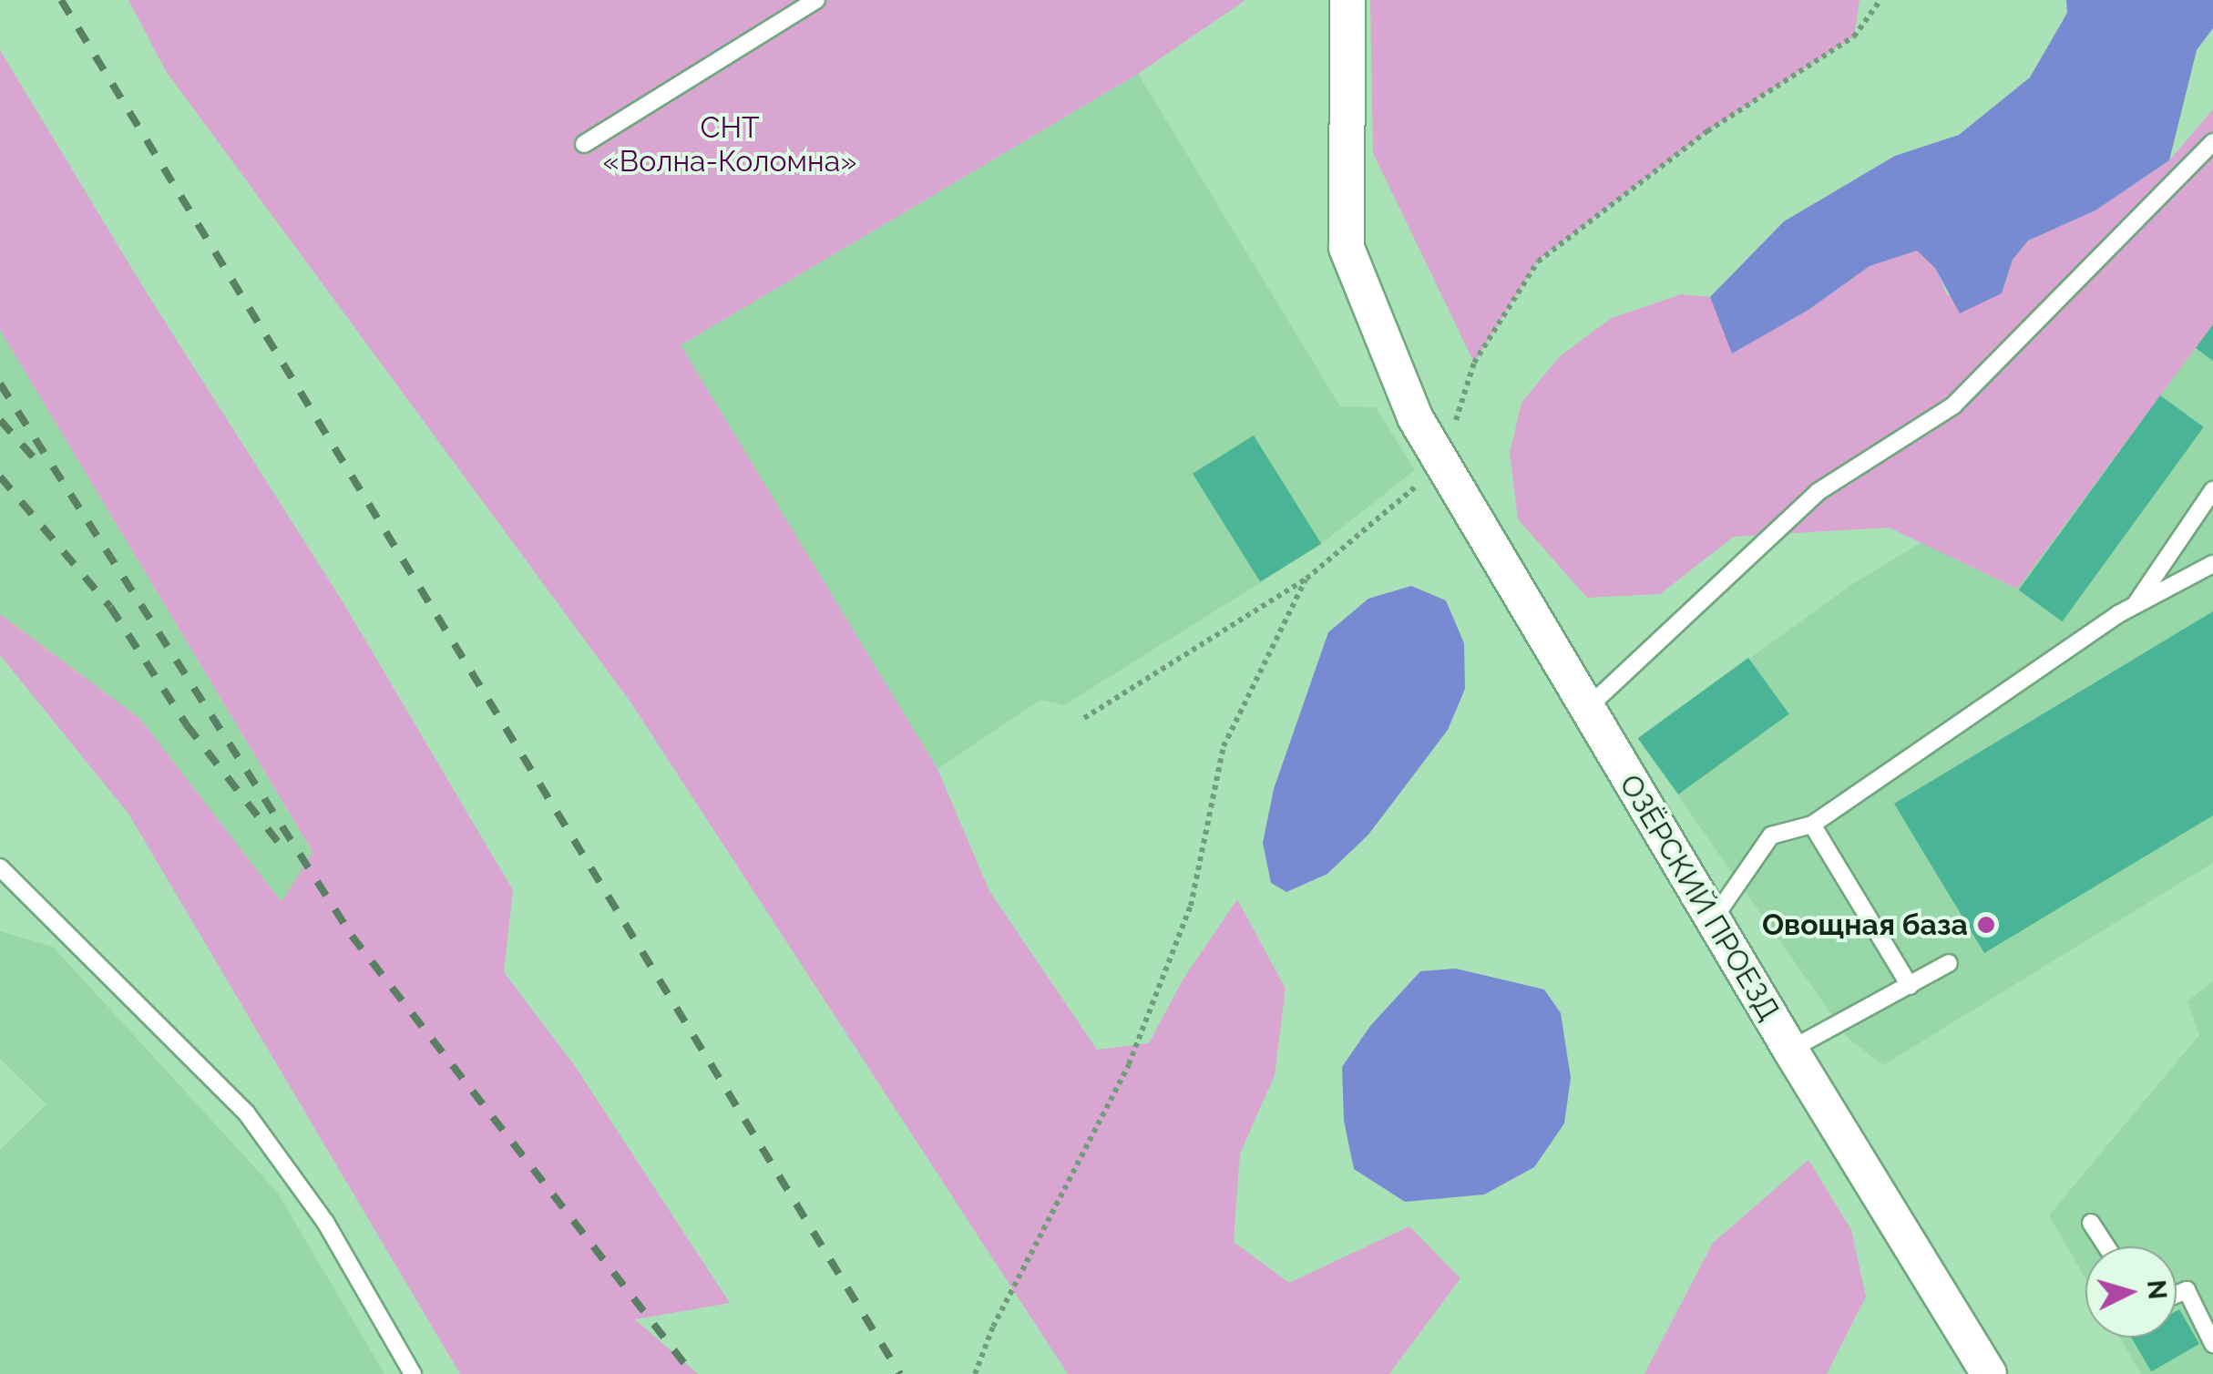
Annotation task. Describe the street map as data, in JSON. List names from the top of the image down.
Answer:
{
  "streets": {
    "street": ["ОЗЁРСКИЙ ПРОЕЗД"]
  },
  "parks": ["СНТ «Волна-Коломна»"],
  "places": ["Овощная база"],
  "north": "right"
}
